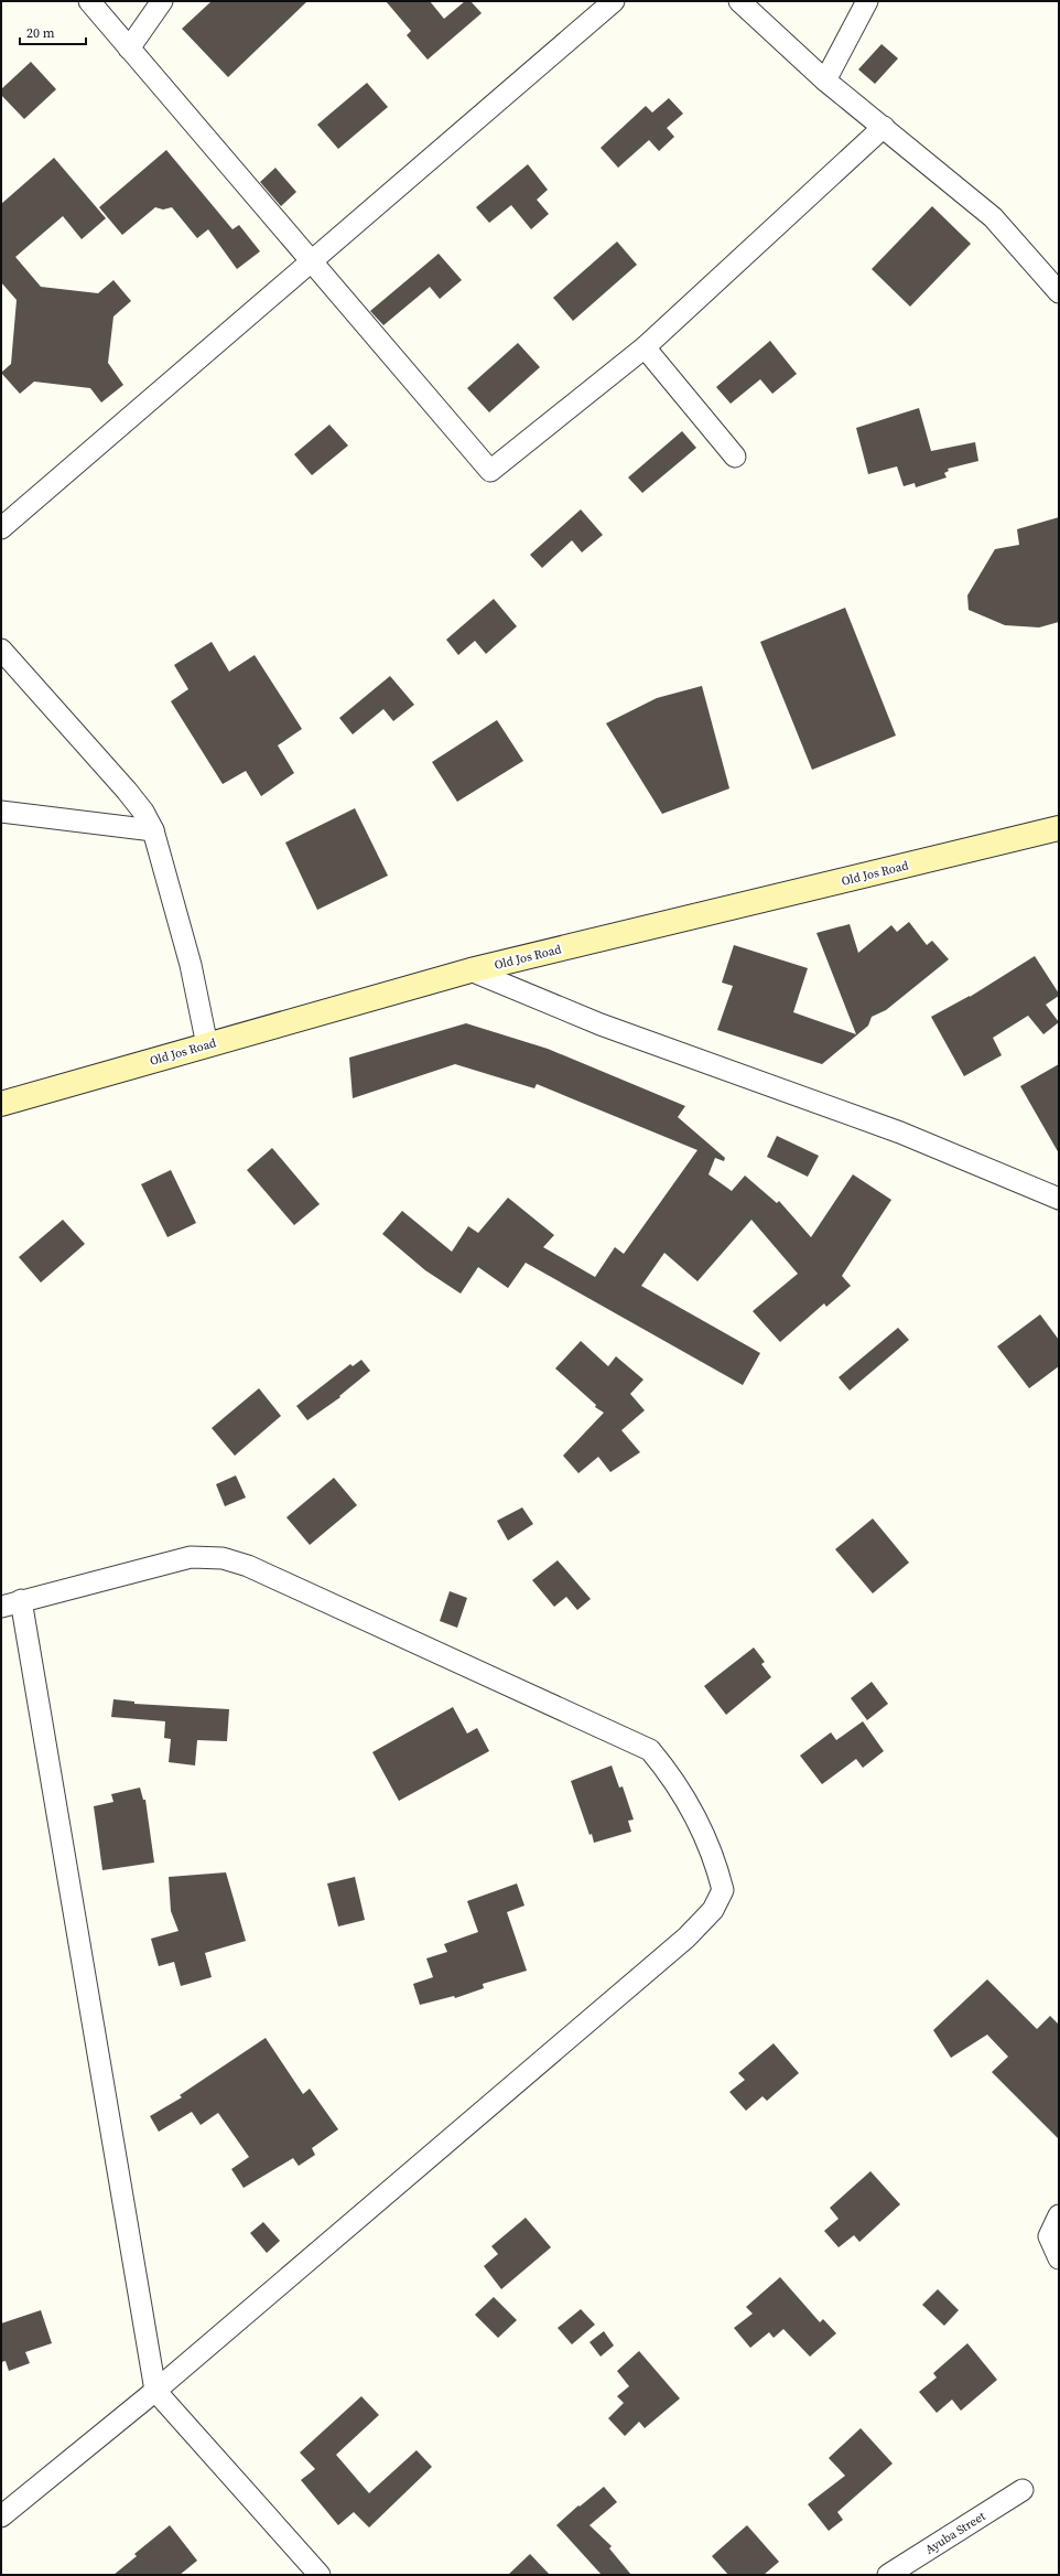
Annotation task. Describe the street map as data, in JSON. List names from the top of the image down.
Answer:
{
  "streets": {
    "main road": ["Old Jos Road"],
    "street": ["Ayuba Street"]
  },
  "scale_bar": "20 m"
}
